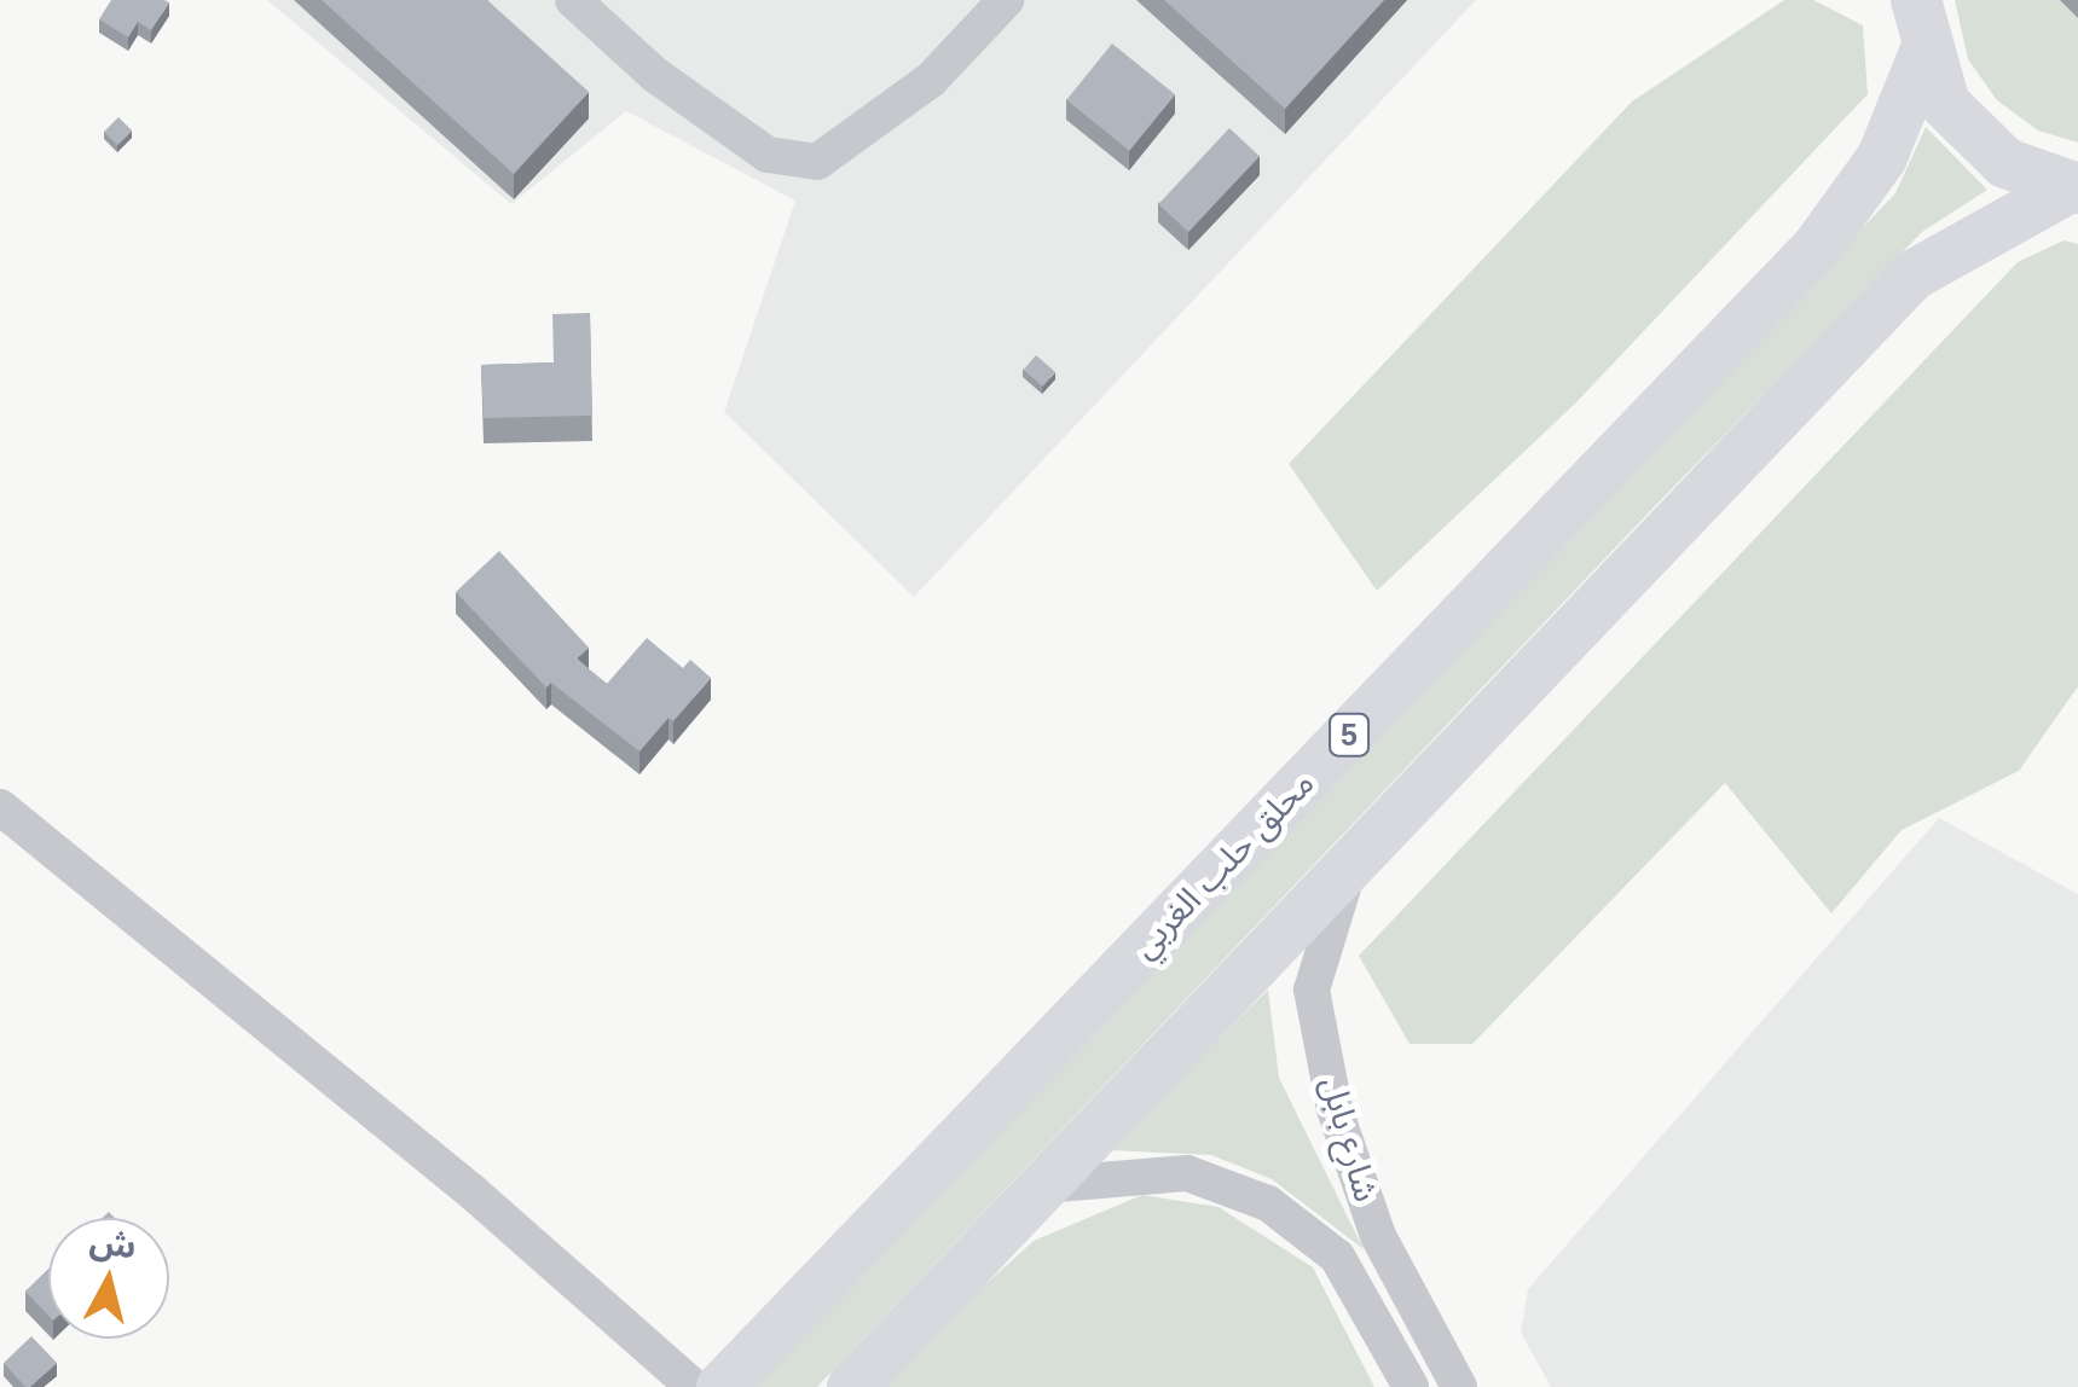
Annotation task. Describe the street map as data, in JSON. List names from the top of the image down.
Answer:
{
  "streets": {
    "highway": ["5", "محلق حلب الغربي"],
    "street": ["شارع بابل"]
  },
  "north": "top"
}
